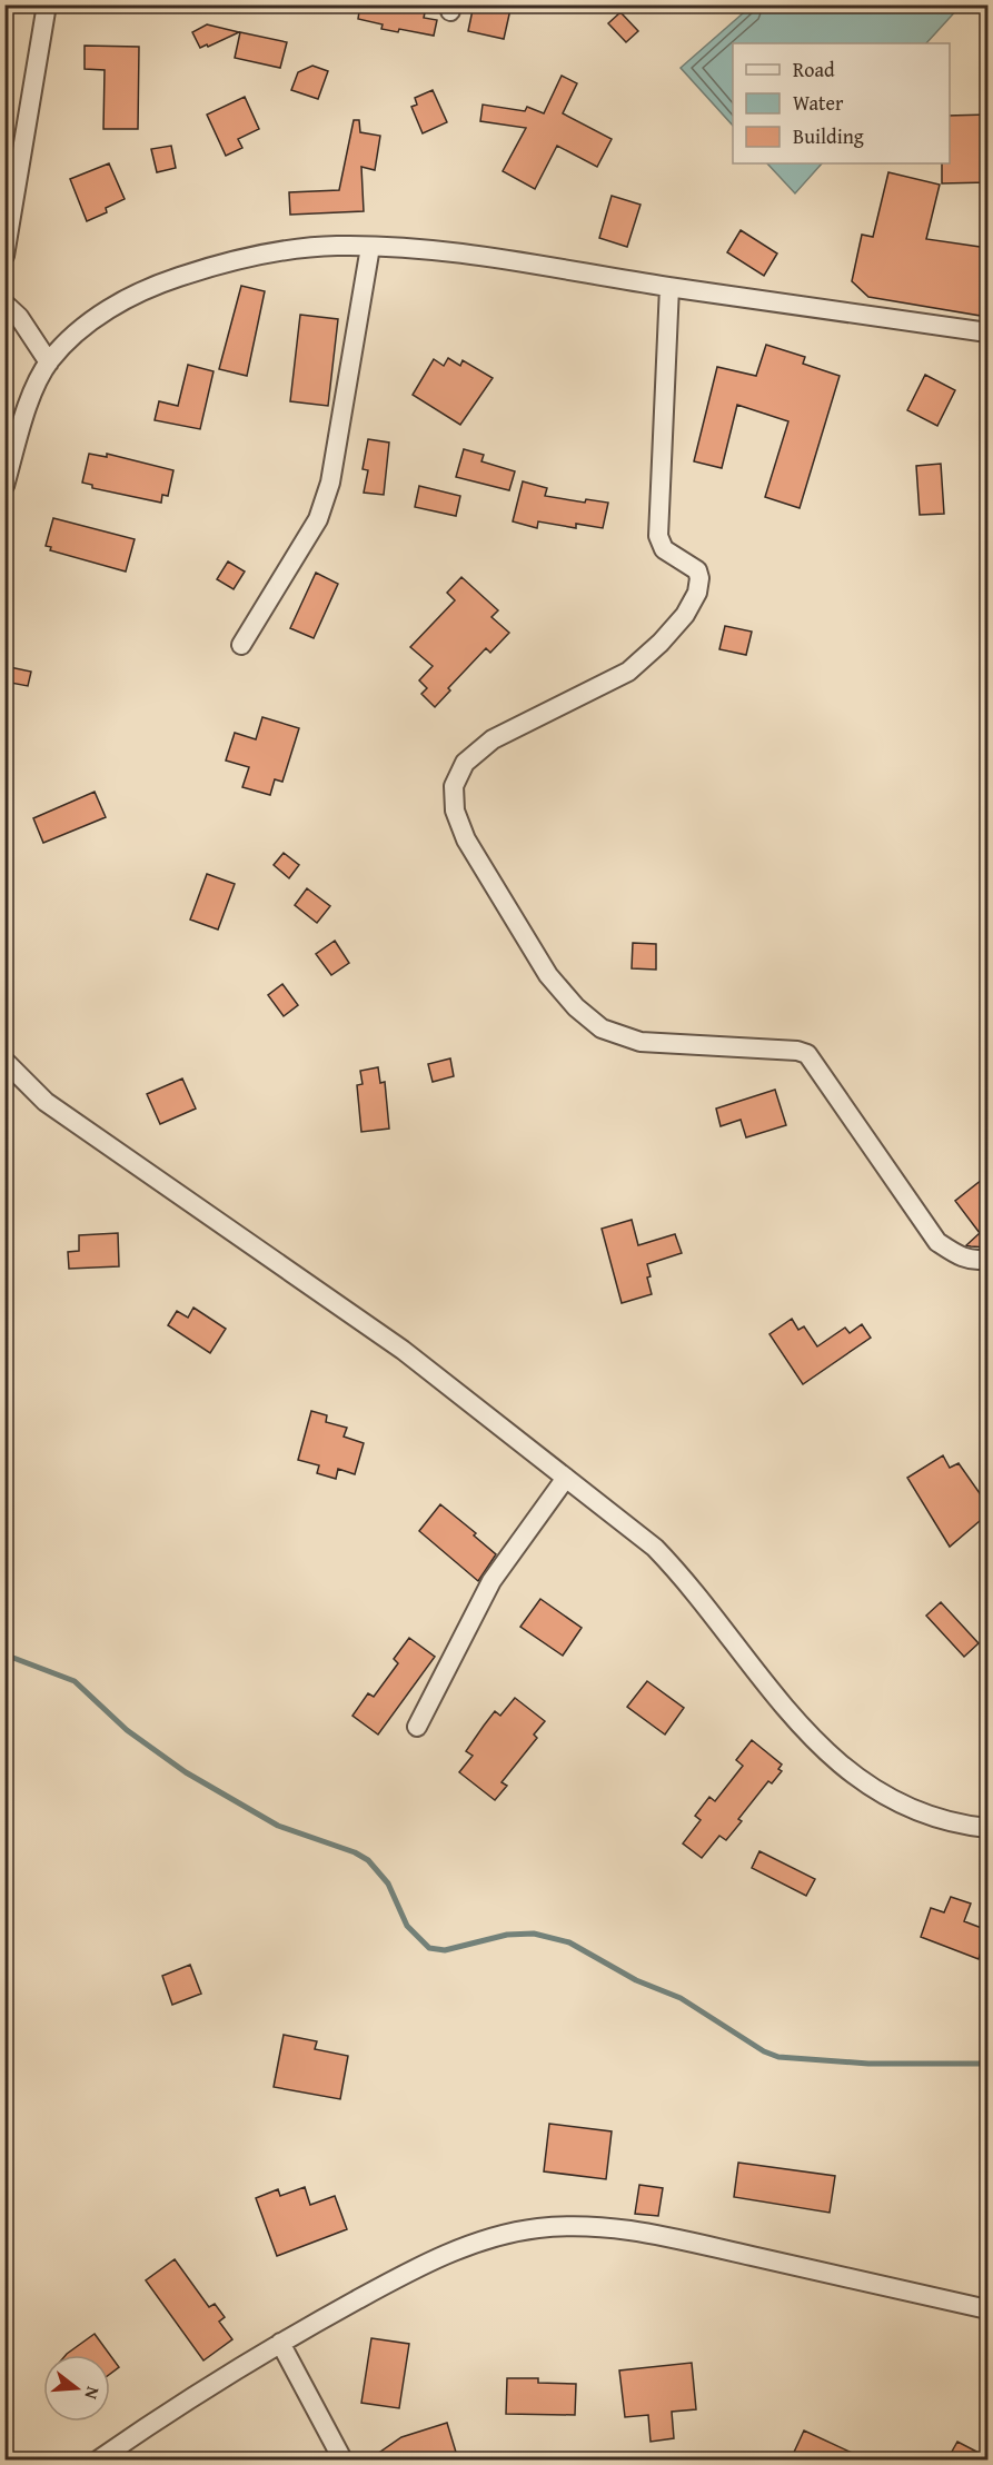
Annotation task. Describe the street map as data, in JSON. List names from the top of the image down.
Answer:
{
  "legend": ["Road", "Water", "Building"],
  "north": "right"
}
